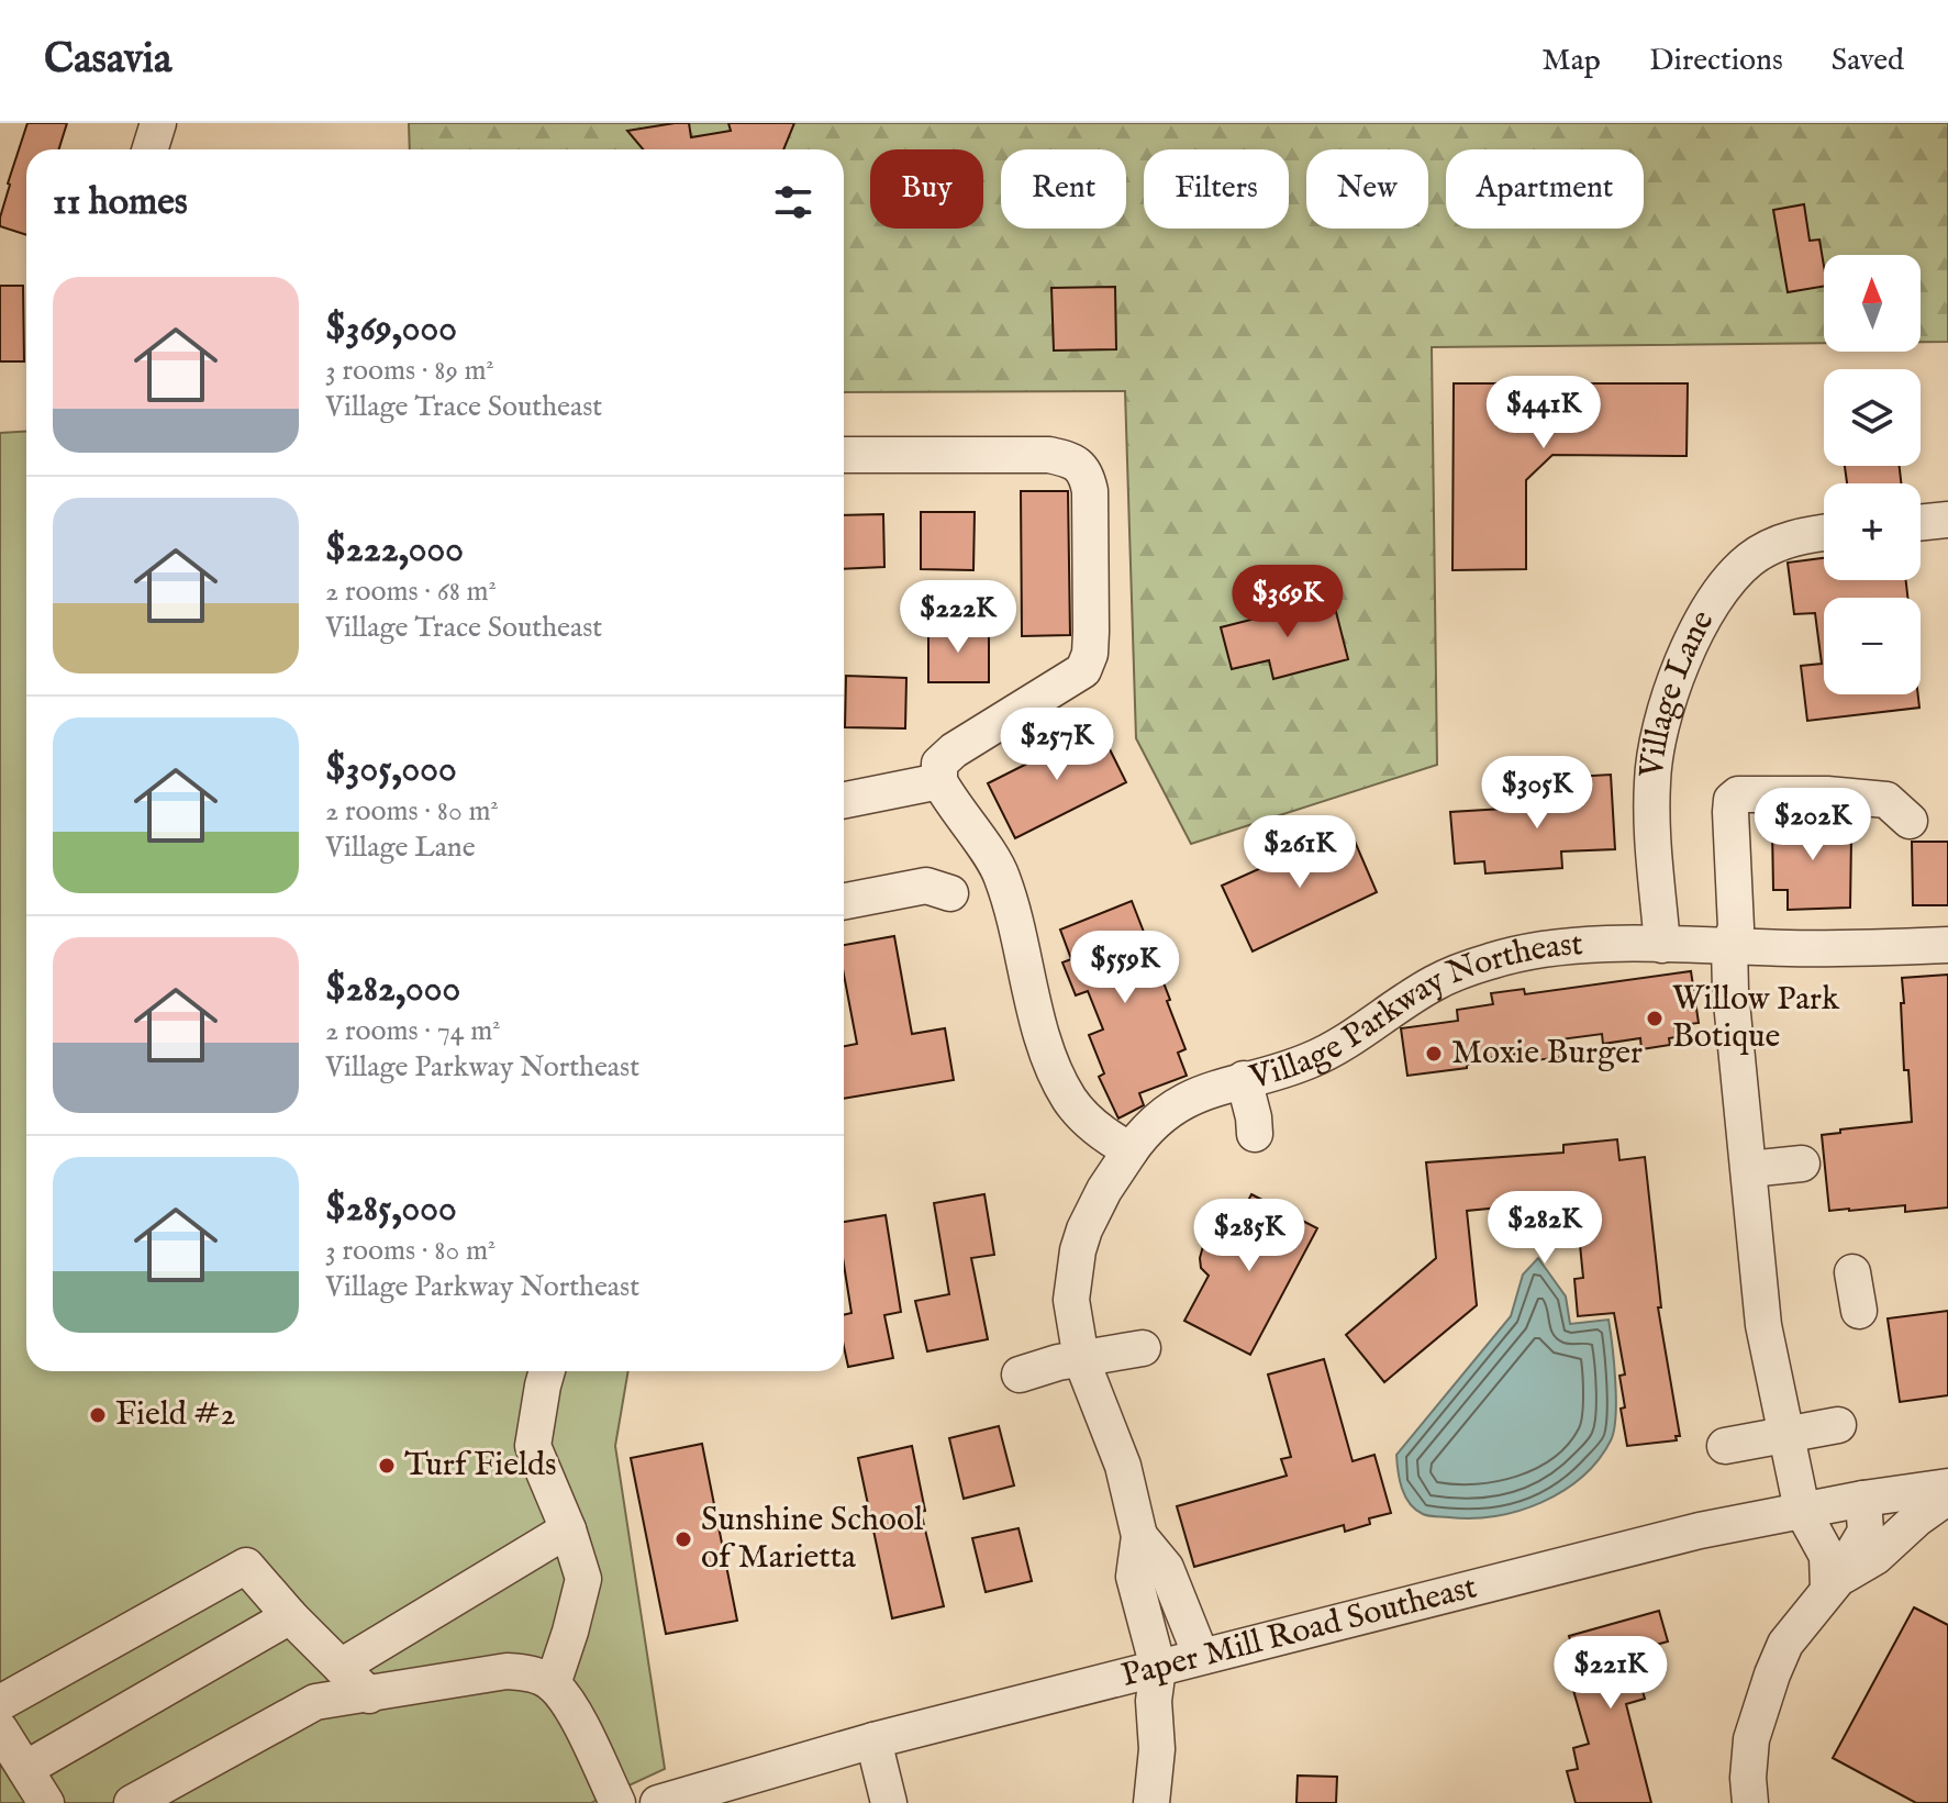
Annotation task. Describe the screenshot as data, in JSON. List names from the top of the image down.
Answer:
{
  "streets": {
    "street": ["Village Lane", "Village Parkway Northeast", "Paper Mill Road Southeast"]
  },
  "crossings": [
    ["Village Lane", "Village Parkway Northeast"],
    ["Village Parkway Northeast", "Paper Mill Road Southeast"]
  ],
  "places": [
    "Willow Park Botique",
    "Moxie Burger",
    "Field #2",
    "Turf Fields",
    "Sunshine School of Marietta"
  ],
  "north": "top",
  "page": {
    "header": "Casavia",
    "nav": ["Map", "Directions", "Saved"],
    "chip": [
      "Buy",
      "Rent",
      "Filters",
      "New",
      "Apartment"
    ],
    "heading": "11 homes",
    "map_buttons": ["+", "−"],
    "list": [
      {
        "name": "$369,000",
        "note": "3 rooms · 89 m² · Village Trace Southeast"
      },
      {
        "name": "$222,000",
        "note": "2 rooms · 68 m² · Village Trace Southeast"
      },
      {
        "name": "$305,000",
        "note": "2 rooms · 80 m² · Village Lane"
      },
      {
        "name": "$282,000",
        "note": "2 rooms · 74 m² · Village Parkway Northeast"
      },
      {
        "name": "$285,000",
        "note": "3 rooms · 80 m² · Village Parkway Northeast"
      }
    ],
    "price": [
      "$441K",
      "$369K",
      "$222K",
      "$257K",
      "$305K",
      "$202K",
      "$261K",
      "$559K",
      "$282K",
      "$285K",
      "$221K"
    ]
  }
}
